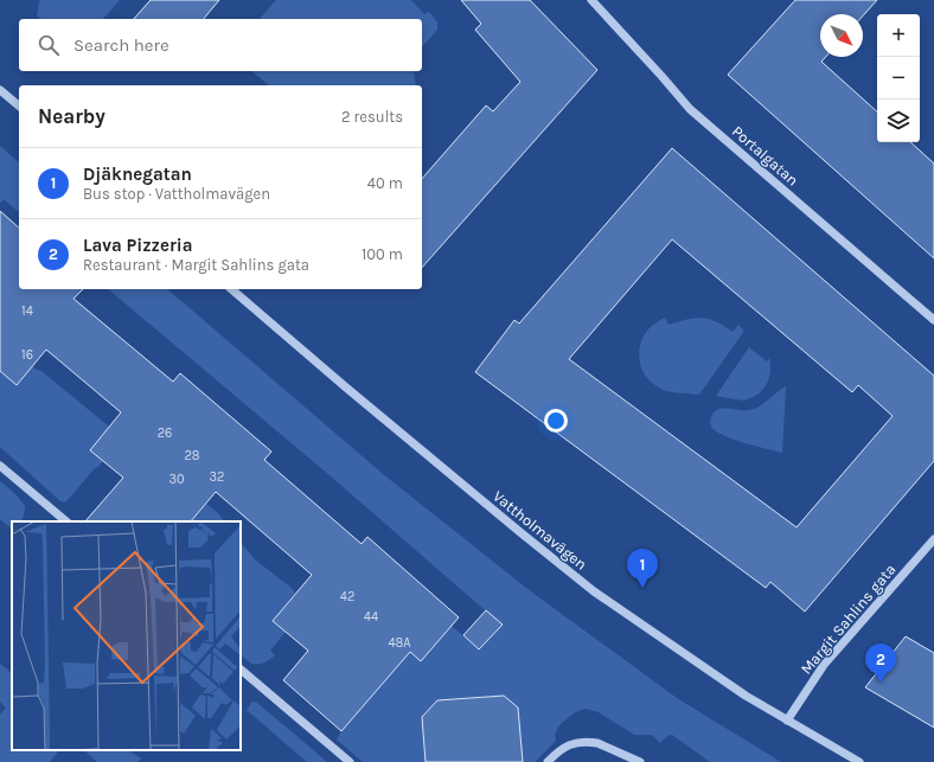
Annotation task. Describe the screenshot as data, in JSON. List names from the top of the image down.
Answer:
{
  "streets": {
    "street": ["Portalgatan", "Vattholmavägen", "Margit Sahlins gata"]
  },
  "crossings": [
    ["Vattholmavägen", "Margit Sahlins gata"]
  ],
  "house_numbers": [
    "14",
    "16",
    "26",
    "28",
    "32",
    "30",
    "42",
    "44",
    "48A"
  ],
  "north": "bottom right",
  "page": {
    "map_buttons": ["+", "−"],
    "search": "Search here",
    "heading": ["Nearby", "2 results"],
    "list": [
      {
        "mark": "1",
        "name": "Djäknegatan",
        "note": "Bus stop · Vattholmavägen",
        "value": "40 m"
      },
      {
        "mark": "2",
        "name": "Lava Pizzeria",
        "note": "Restaurant · Margit Sahlins gata",
        "value": "100 m"
      }
    ],
    "pins": ["1", "2"]
  }
}
